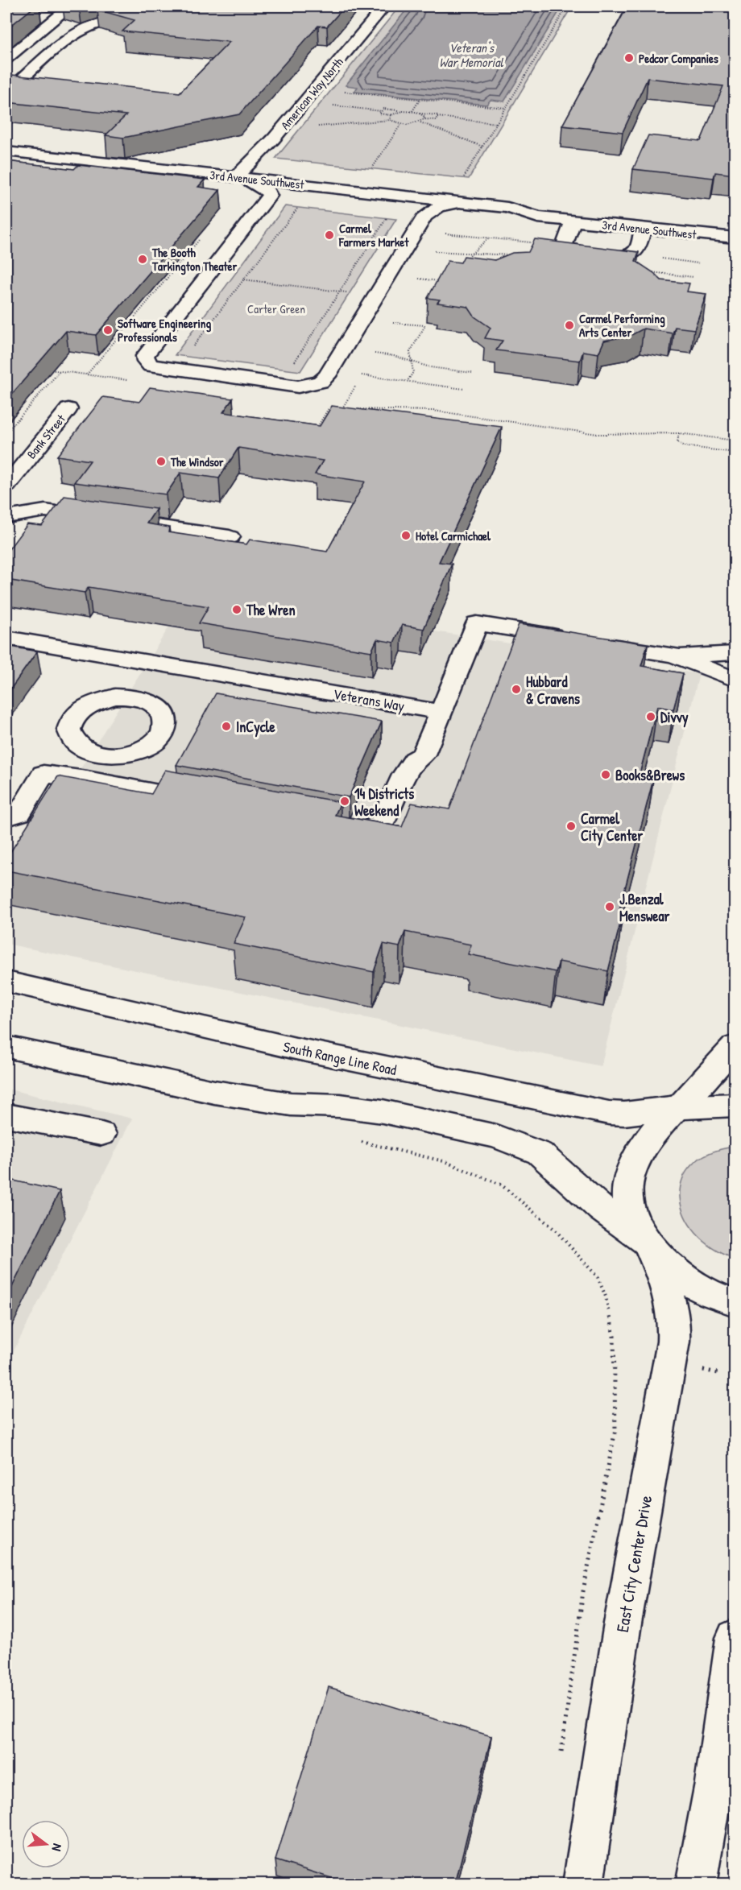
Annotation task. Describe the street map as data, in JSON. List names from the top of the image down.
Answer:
{
  "streets": {
    "street": [
      "American Way North",
      "3rd Avenue Southwest",
      "Bank Street",
      "Veterans Way",
      "South Range Line Road",
      "East City Center Drive"
    ]
  },
  "crossings": [
    ["American Way North", "3rd Avenue Southwest"],
    ["South Range Line Road", "East City Center Drive"]
  ],
  "water": ["Veteran's War Memorial"],
  "parks": ["Carter Green"],
  "places": [
    "Pedcor Companies",
    "Carmel Farmers Market",
    "The Booth Tarkington Theater",
    "Carmel Performing Arts Center",
    "Software Engineering Professionals",
    "The Windsor",
    "Hotel Carmichael",
    "The Wren",
    "Hubbard & Cravens",
    "Divvy",
    "InCycle",
    "Books&Brews",
    "14 Districts Weekend",
    "Carmel City Center",
    "J.Benzal Menswear"
  ],
  "north": "right"
}
